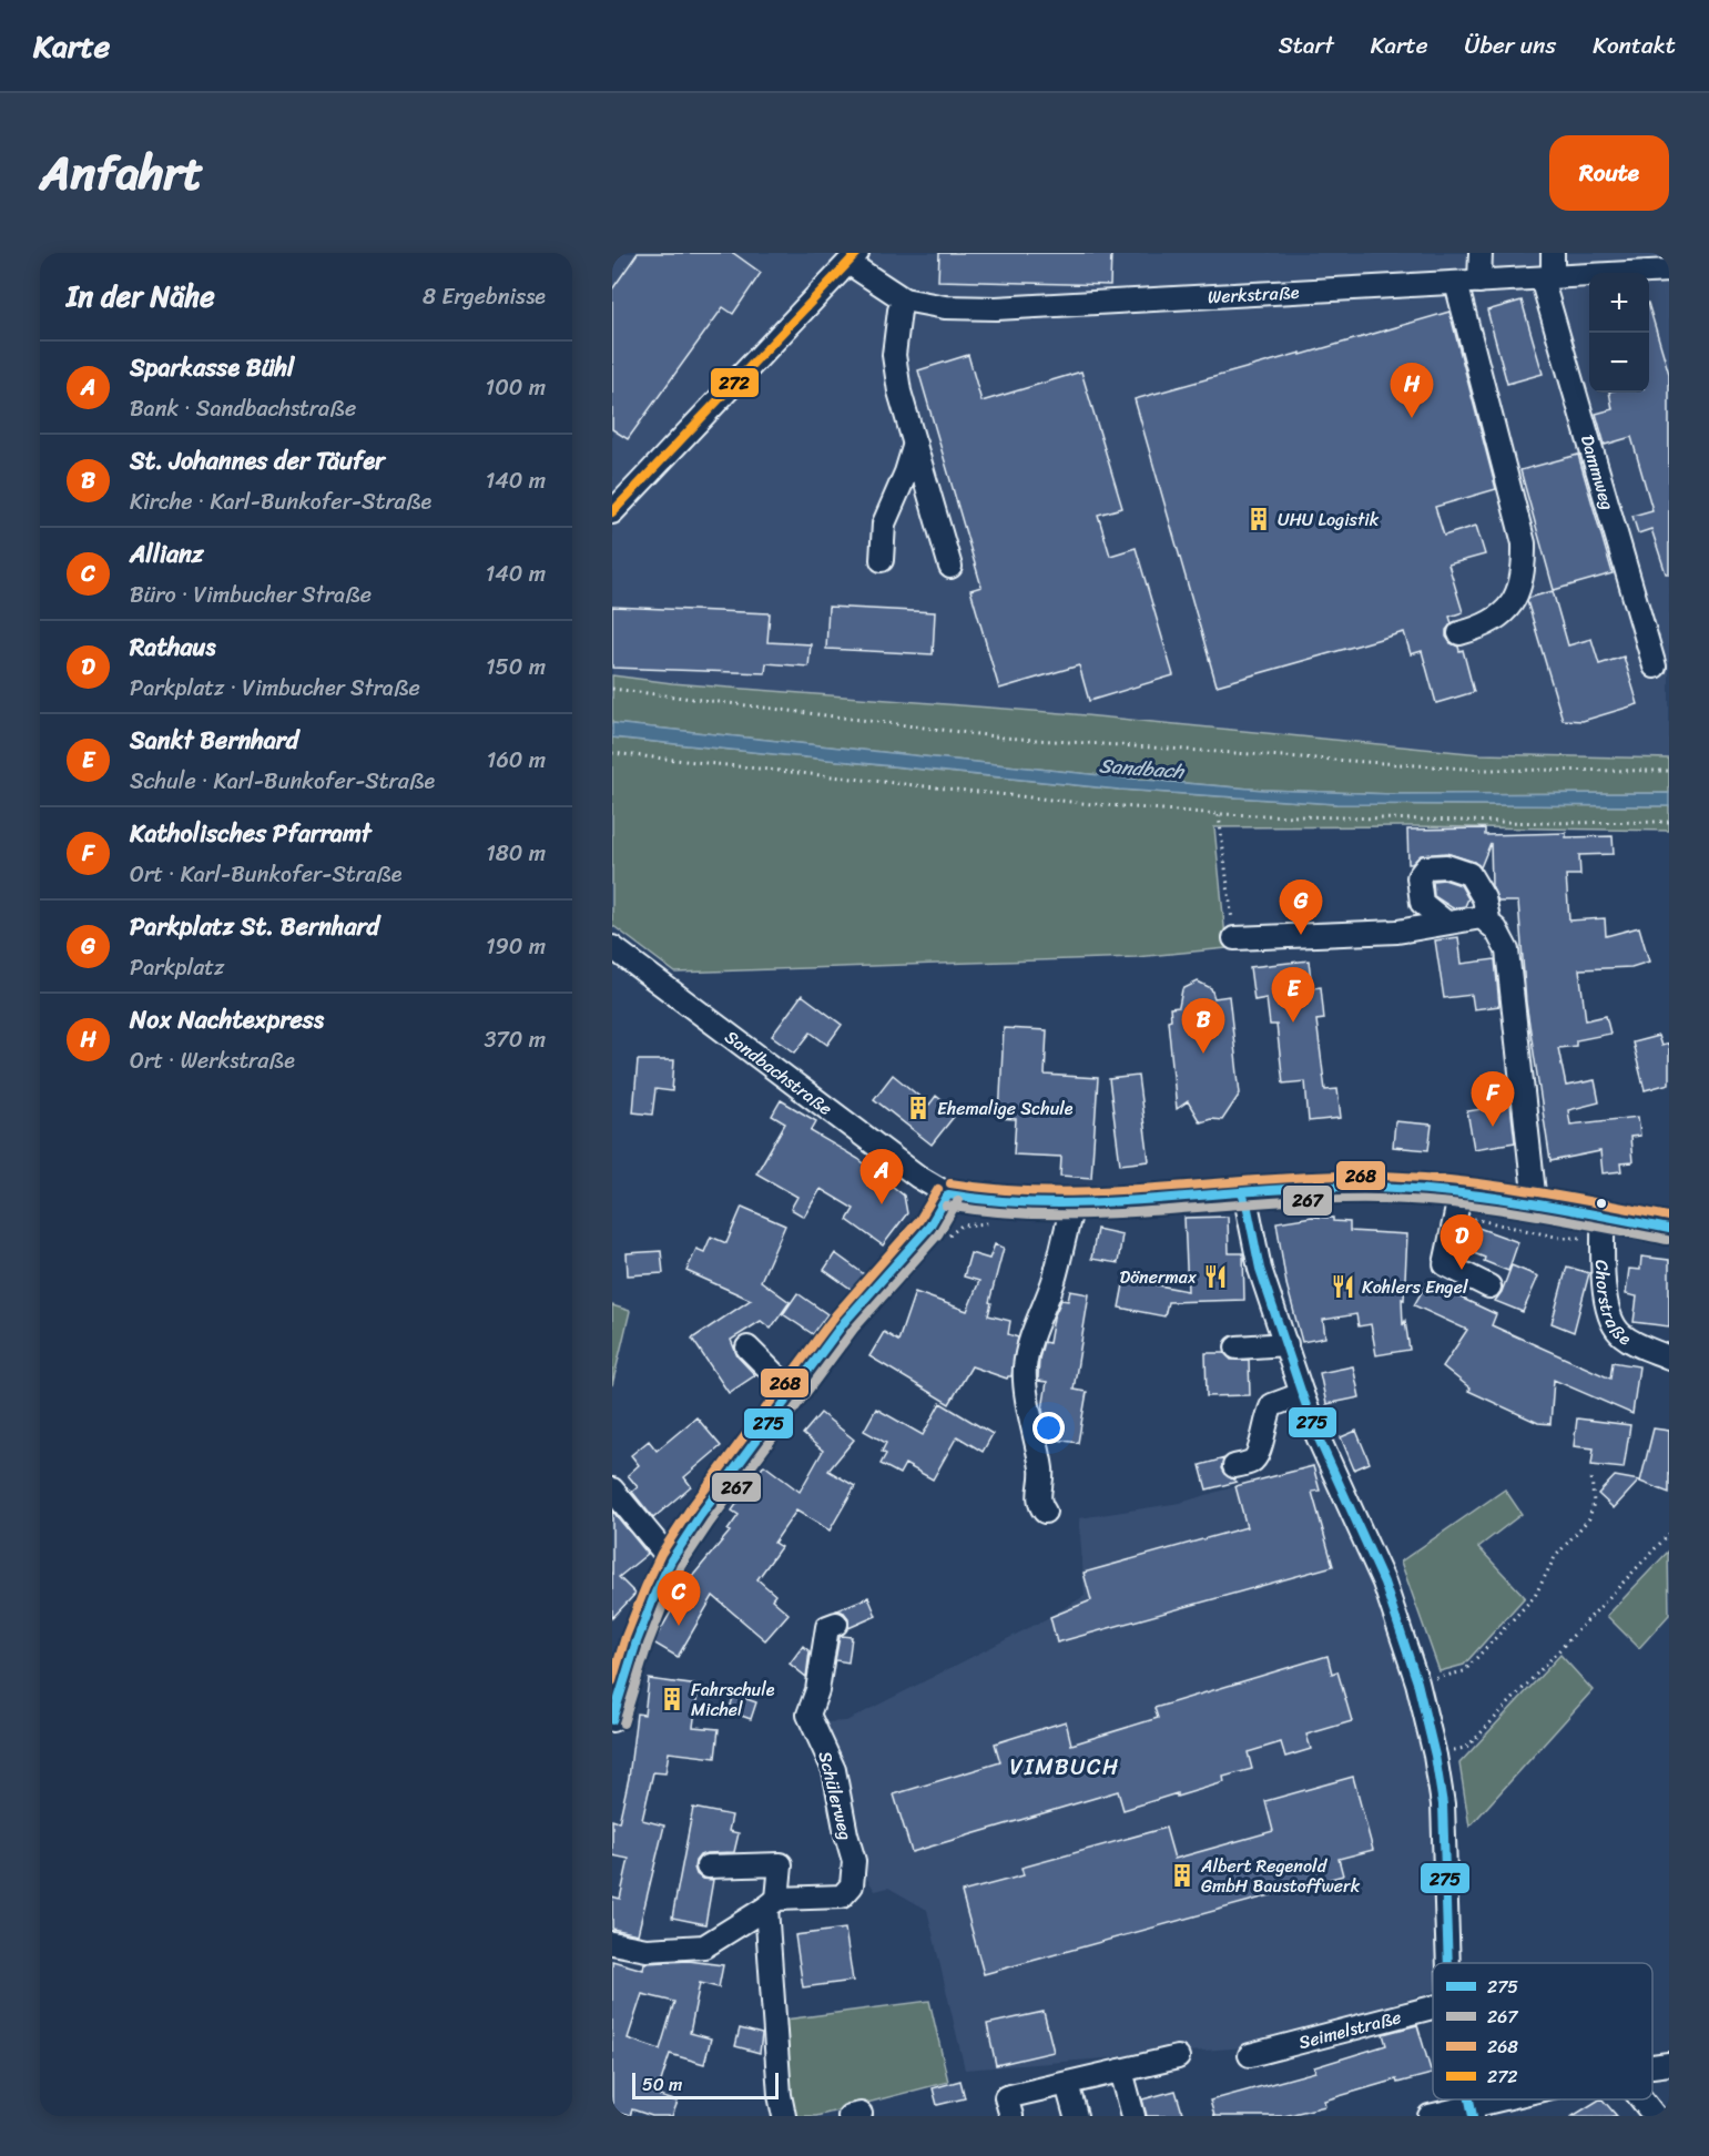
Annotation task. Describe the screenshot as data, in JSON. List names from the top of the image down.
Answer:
{
  "streets": {
    "street": [
      "Werkstraße",
      "Dammweg",
      "Sandbachstraße",
      "Chorstraße",
      "Schülerweg",
      "Seimelstraße"
    ]
  },
  "crossings": [
    ["Werkstraße", "Dammweg"]
  ],
  "districts": ["VIMBUCH"],
  "water": ["Sandbach"],
  "places": {
    "building": [
      "UHU Logistik",
      "Ehemalige Schule",
      "Fahrschule Michel",
      "Albert Regenold GmbH Baustoffwerk"
    ],
    "restaurant": ["Dönermax", "Kohlers Engel"]
  },
  "lines": [
    "transit line 272",
    "transit line 268",
    "transit line 275",
    "transit line 267"
  ],
  "legend": [
    "275",
    "267",
    "268",
    "272"
  ],
  "scale_bar": "50 m",
  "page": {
    "header": "Karte",
    "nav": [
      "Start",
      "Karte",
      "Über uns",
      "Kontakt"
    ],
    "title": "Anfahrt",
    "buttons": "Route",
    "heading": ["In der Nähe", "8 Ergebnisse"],
    "map_buttons": ["+", "−"],
    "list": [
      {
        "mark": "A",
        "name": "Sparkasse Bühl",
        "note": "Bank · Sandbachstraße",
        "value": "100 m"
      },
      {
        "mark": "B",
        "name": "St. Johannes der Täufer",
        "note": "Kirche · Karl-Bunkofer-Straße",
        "value": "140 m"
      },
      {
        "mark": "C",
        "name": "Allianz",
        "note": "Büro · Vimbucher Straße",
        "value": "140 m"
      },
      {
        "mark": "D",
        "name": "Rathaus",
        "note": "Parkplatz · Vimbucher Straße",
        "value": "150 m"
      },
      {
        "mark": "E",
        "name": "Sankt Bernhard",
        "note": "Schule · Karl-Bunkofer-Straße",
        "value": "160 m"
      },
      {
        "mark": "F",
        "name": "Katholisches Pfarramt",
        "note": "Ort · Karl-Bunkofer-Straße",
        "value": "180 m"
      },
      {
        "mark": "G",
        "name": "Parkplatz St. Bernhard",
        "note": "Parkplatz",
        "value": "190 m"
      },
      {
        "mark": "H",
        "name": "Nox Nachtexpress",
        "note": "Ort · Werkstraße",
        "value": "370 m"
      }
    ],
    "pins": [
      "H",
      "G",
      "E",
      "B",
      "F",
      "A",
      "D",
      "C"
    ],
    "scale": "50 m"
  }
}
